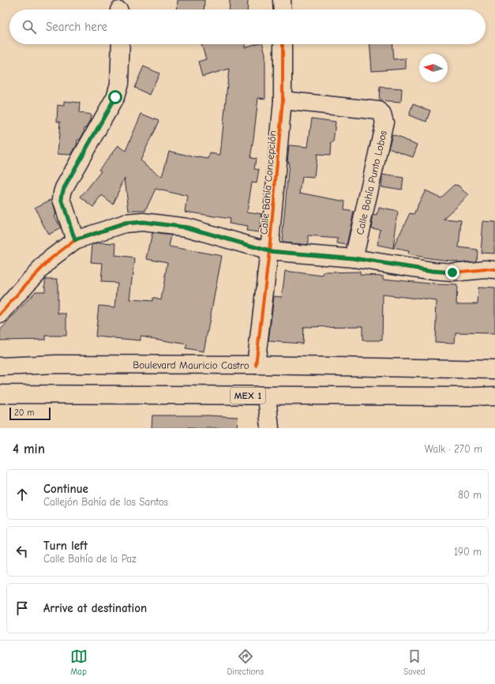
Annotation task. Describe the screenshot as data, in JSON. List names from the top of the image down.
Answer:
{
  "streets": {
    "street": [
      "Calle Bahía Concepción",
      "Calle Bahía Punto Lobos",
      "Boulevard Mauricio Castro",
      "MEX 1"
    ]
  },
  "crossings": [
    ["Calle Bahía Concepción", "Calle Bahía Punto Lobos"],
    ["Calle Bahía Concepción", "Boulevard Mauricio Castro"]
  ],
  "scale_bar": "20 m",
  "north": "left",
  "page": {
    "search": "Search here",
    "scale": "20 m",
    "heading": ["4 min", "Walk · 270 m"],
    "list": [
      ["Continue", "Callejón Bahía de los Santos", "80 m"],
      ["Turn left", "Calle Bahía de la Paz", "190 m"],
      "Arrive at destination"
    ],
    "nav": ["Map", "Directions", "Saved"]
  }
}
